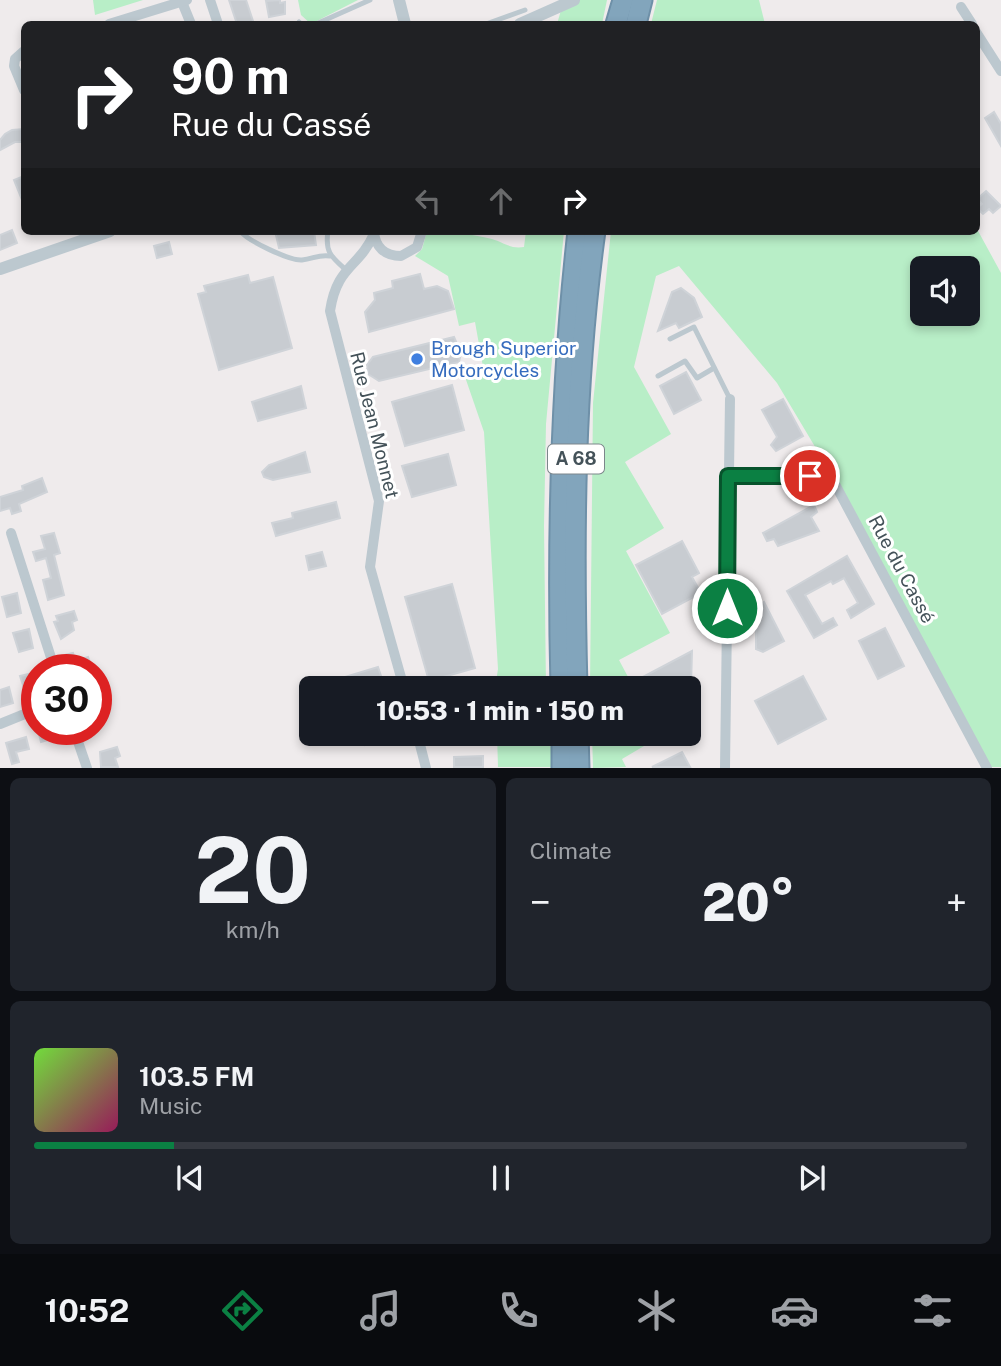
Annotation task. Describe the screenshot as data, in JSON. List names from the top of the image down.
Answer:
{
  "streets": {
    "highway": ["A 68"],
    "street": ["Rue Jean Monnet", "Rue du Cassé"]
  },
  "places": ["Brough Superior Motorcycles"],
  "page": {
    "turn": ["90 m", "Rue du Cassé"],
    "limit": "30",
    "trip": "10:53 · 1 min · 150 m",
    "tile": [
      ["20", "km/h"],
      "Climate"
    ],
    "heat": ["−", "20°", "+"],
    "song": ["103.5 FM", "Music"],
    "tabs": "10:52"
  }
}
